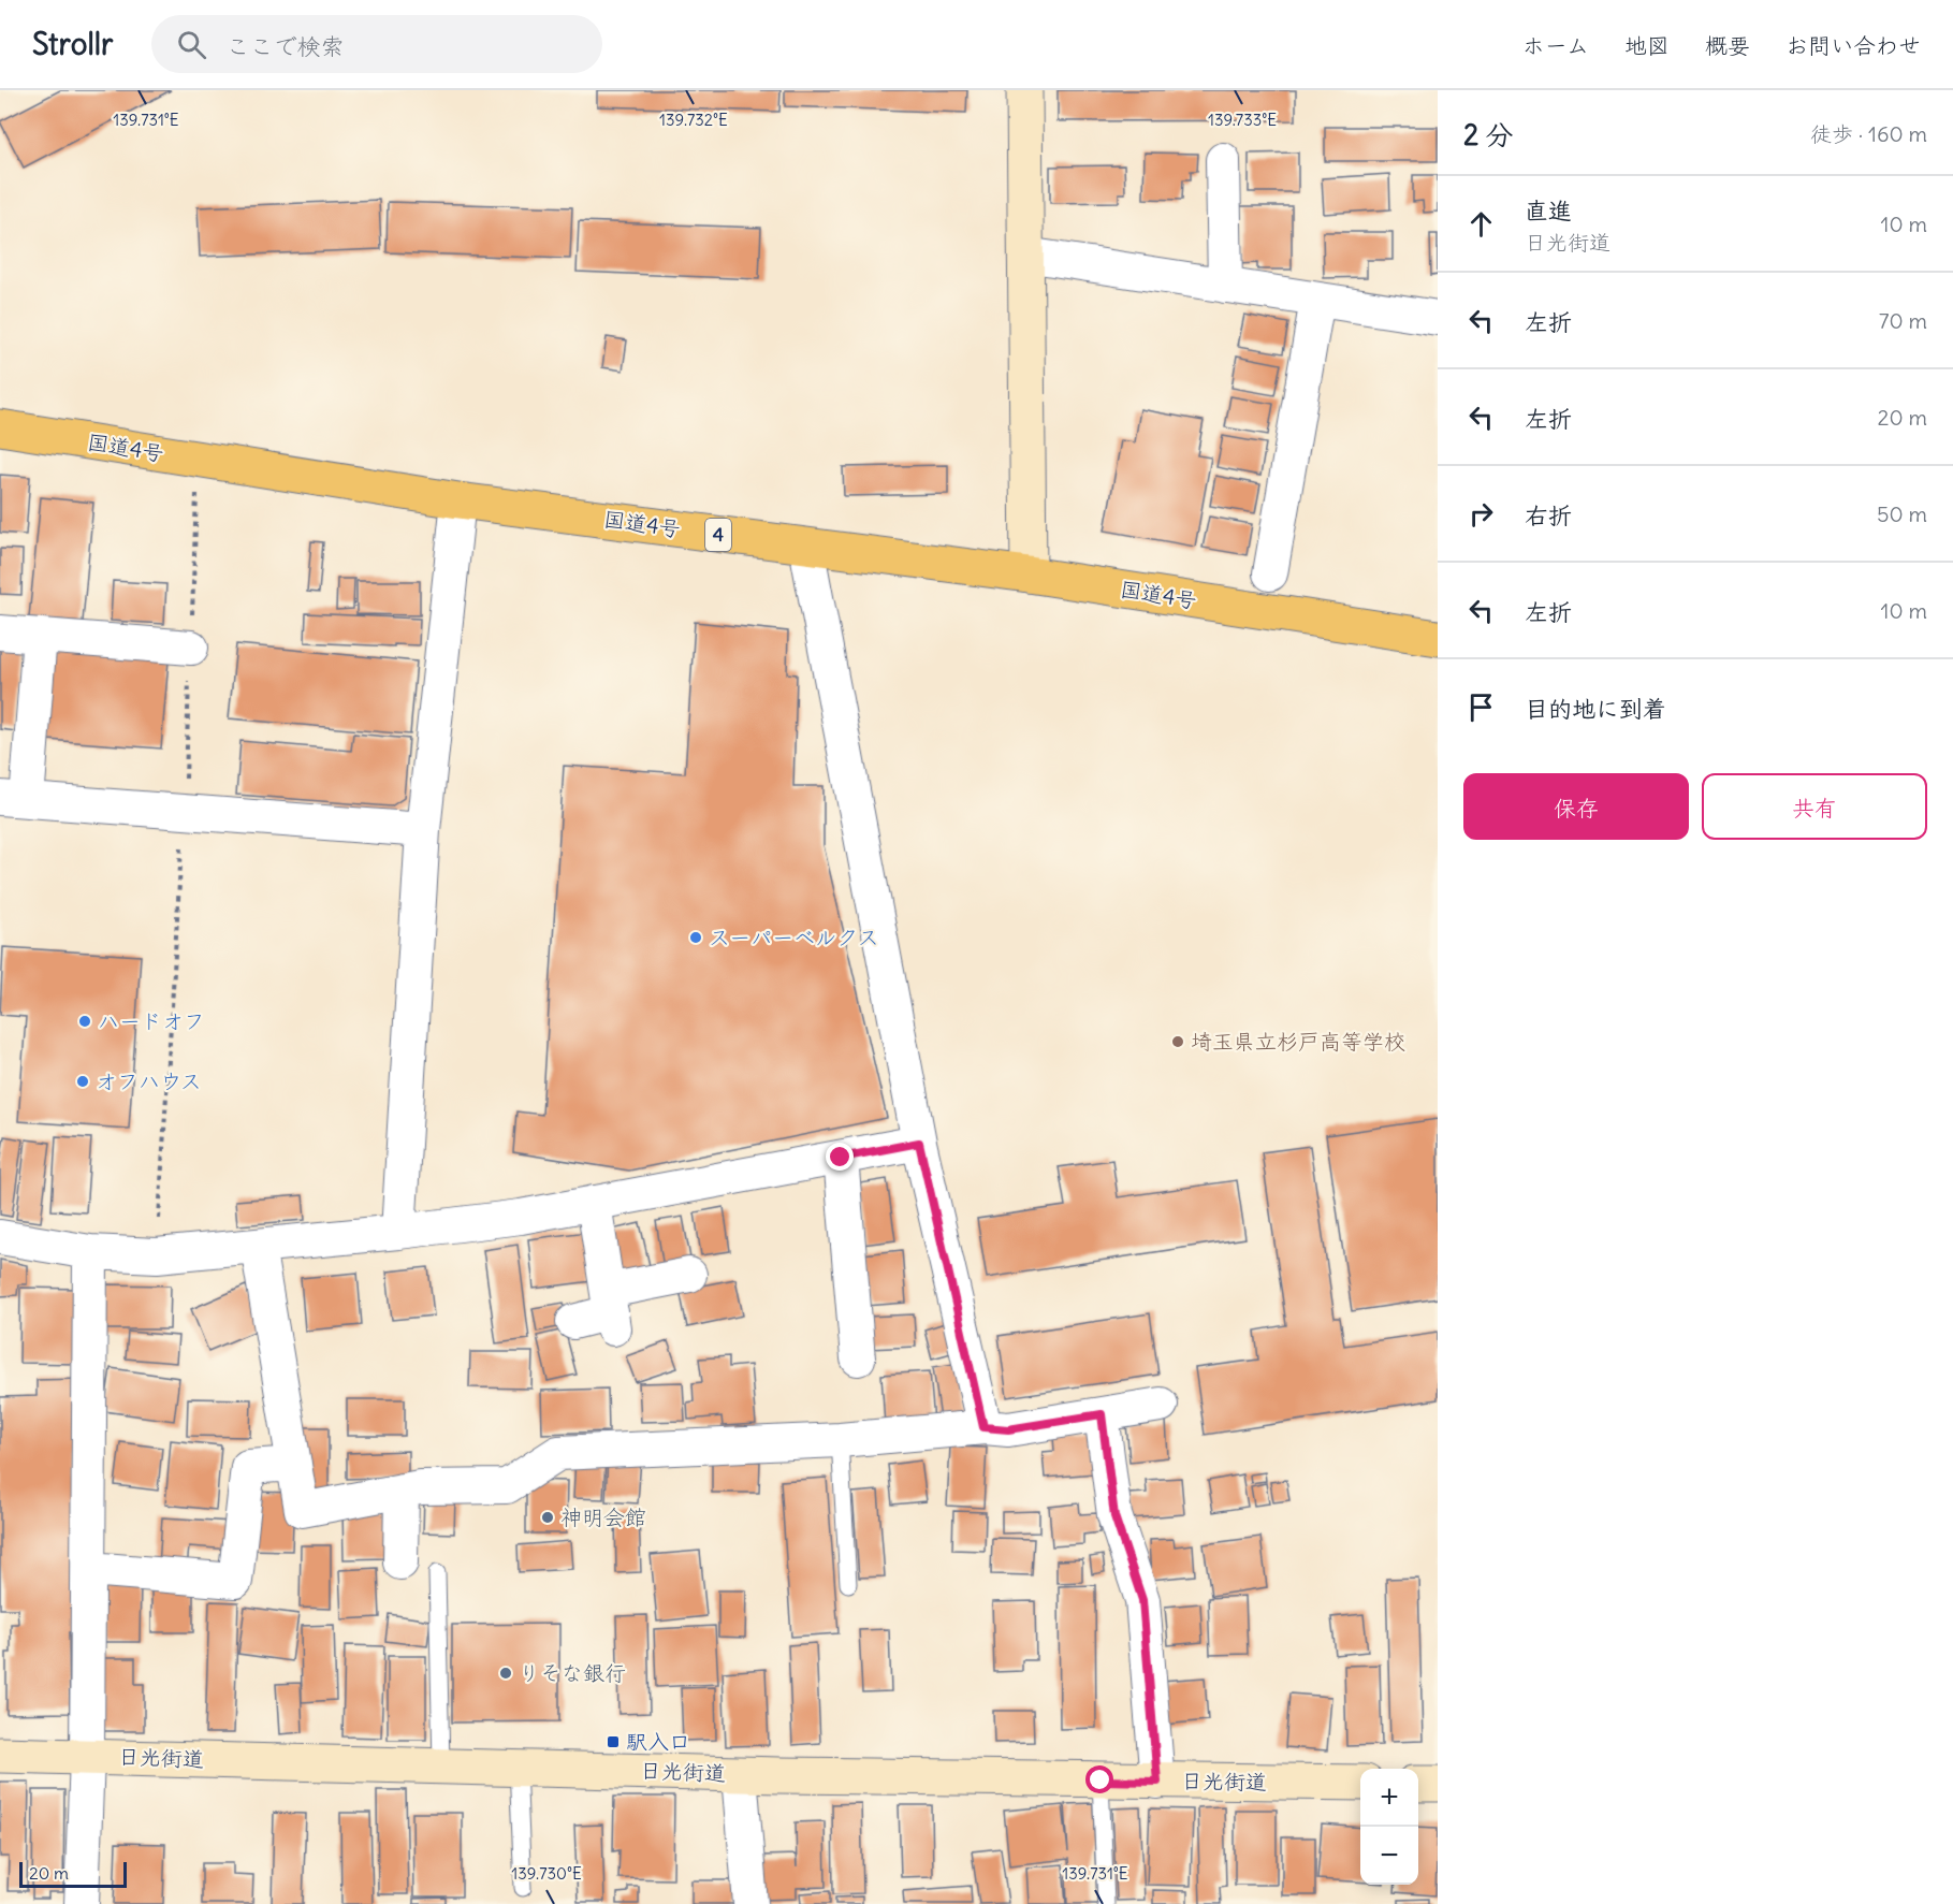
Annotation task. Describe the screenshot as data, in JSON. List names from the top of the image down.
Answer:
{
  "streets": {
    "highway": ["国道4号", "4"],
    "main road": ["日光街道"]
  },
  "places": {
    "other": [
      "スーパーベルクス",
      "ハードオフ",
      "埼玉県立杉戸高等学校",
      "オフハウス",
      "神明会館",
      "りそな銀行"
    ],
    "transit": ["駅入口"]
  },
  "scale_bar": "20 m",
  "page": {
    "header": "Strollr",
    "search": "ここで検索",
    "nav": [
      "ホーム",
      "地図",
      "概要",
      "お問い合わせ"
    ],
    "heading": ["2 分", "徒歩 · 160 m"],
    "list": [
      ["直進", "日光街道", "10 m"],
      ["左折", "70 m"],
      ["左折", "20 m"],
      ["右折", "50 m"],
      ["左折", "10 m"],
      "目的地に到着"
    ],
    "buttons": ["保存", "共有"],
    "map_buttons": ["+", "−"],
    "scale": "20 m"
  },
  "coordinates": [
    "139.731°E",
    "139.732°E",
    "139.733°E",
    "139.730°E"
  ]
}
